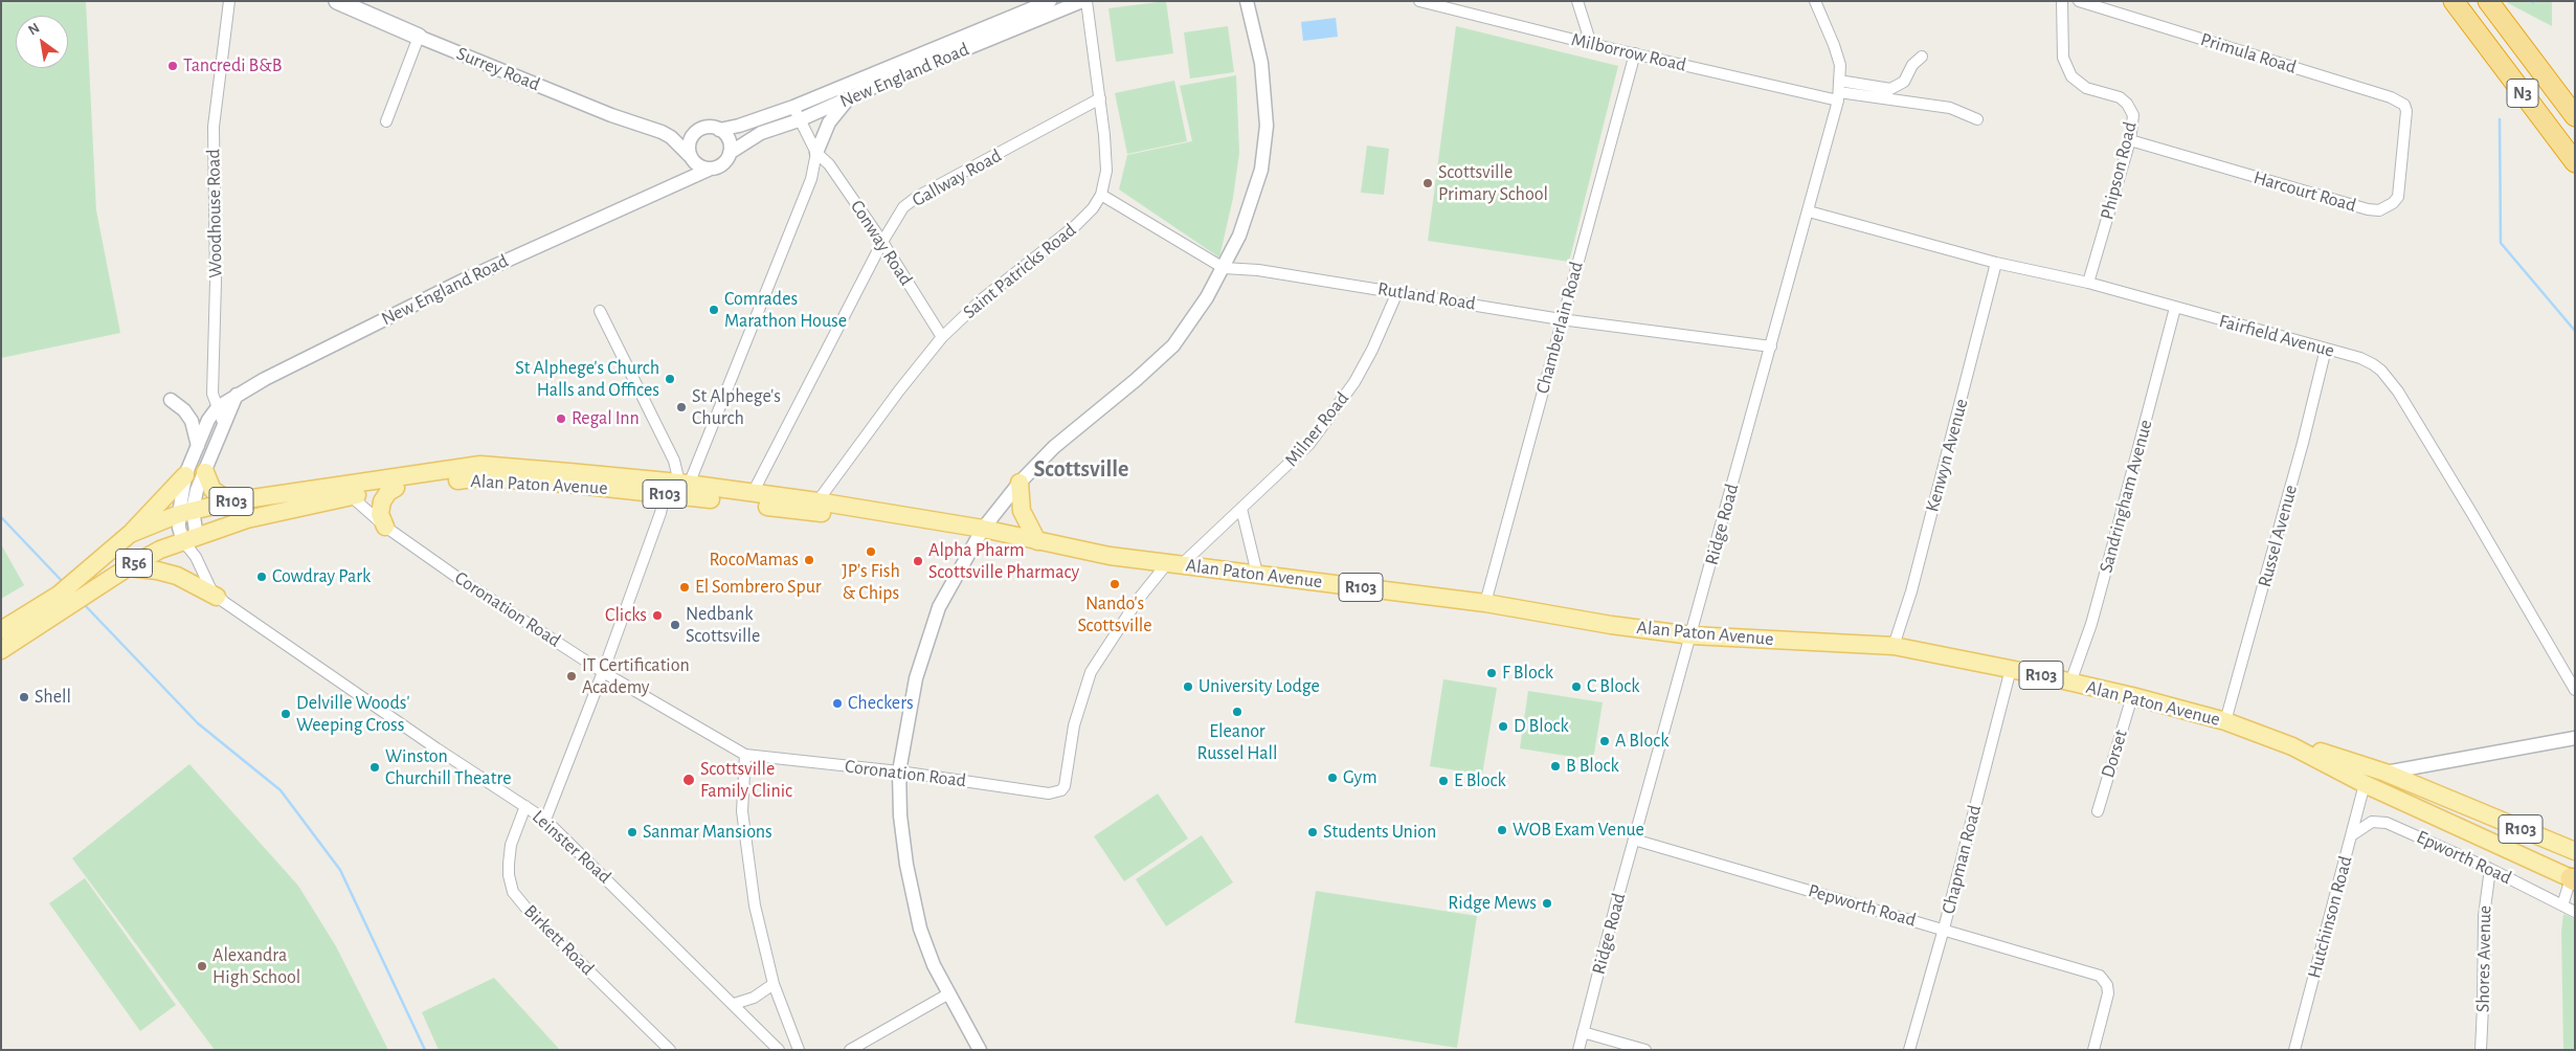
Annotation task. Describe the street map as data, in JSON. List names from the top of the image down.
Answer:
{
  "streets": {
    "highway": ["N3"],
    "main road": [
      "Surrey Road",
      "Alan Paton Avenue",
      "R103",
      "R56"
    ],
    "street": [
      "Milborrow Road",
      "Primula Road",
      "New England Road",
      "Phipson Road",
      "Gallway Road",
      "Harcourt Road",
      "Woodhouse Road",
      "Conway Road",
      "Saint Patricks Road",
      "Rutland Road",
      "Chamberlain Road",
      "Fairfield Avenue",
      "Milner Road",
      "Kenwyn Avenue",
      "Sandringham Avenue",
      "Ridge Road",
      "Russel Avenue",
      "Coronation Road",
      "Dorset",
      "Leinster Road",
      "Epworth Road",
      "Chapman Road",
      "Pepworth Road",
      "Hutchinson Road",
      "Birkett Road",
      "Shores Avenue"
    ]
  },
  "crossings": [
    ["Milborrow Road", "Chamberlain Road"],
    ["Milborrow Road", "Ridge Road"],
    ["Primula Road", "Harcourt Road"],
    ["Surrey Road", "New England Road"],
    ["New England Road", "Woodhouse Road"],
    ["New England Road", "Conway Road"],
    ["New England Road", "Alan Paton Avenue"],
    ["New England Road", "Leinster Road"],
    ["Phipson Road", "Harcourt Road"],
    ["Phipson Road", "Fairfield Avenue"],
    ["Gallway Road", "Conway Road"],
    ["Gallway Road", "Saint Patricks Road"],
    ["Gallway Road", "Alan Paton Avenue"],
    ["Conway Road", "Saint Patricks Road"],
    ["Saint Patricks Road", "Rutland Road"],
    ["Saint Patricks Road", "Alan Paton Avenue"],
    ["Rutland Road", "Chamberlain Road"],
    ["Rutland Road", "Milner Road"],
    ["Rutland Road", "Ridge Road"],
    ["Chamberlain Road", "Alan Paton Avenue"],
    ["Fairfield Avenue", "Kenwyn Avenue"],
    ["Fairfield Avenue", "Sandringham Avenue"],
    ["Fairfield Avenue", "Ridge Road"],
    ["Fairfield Avenue", "Russel Avenue"],
    ["Milner Road", "Alan Paton Avenue"],
    ["Milner Road", "Coronation Road"],
    ["Kenwyn Avenue", "Alan Paton Avenue"],
    ["Alan Paton Avenue", "Sandringham Avenue"],
    ["Alan Paton Avenue", "Ridge Road"],
    ["Alan Paton Avenue", "Russel Avenue"],
    ["Alan Paton Avenue", "Coronation Road"],
    ["Alan Paton Avenue", "Dorset"],
    ["Alan Paton Avenue", "Leinster Road"],
    ["Alan Paton Avenue", "Chapman Road"],
    ["Alan Paton Avenue", "Hutchinson Road"],
    ["Ridge Road", "Pepworth Road"],
    ["Leinster Road", "Birkett Road"],
    ["Epworth Road", "Hutchinson Road"],
    ["Epworth Road", "Shores Avenue"],
    ["Chapman Road", "Pepworth Road"]
  ],
  "districts": ["Scottsville"],
  "places": [
    "Tancredi B&B",
    "Scottsville Primary School",
    "Comrades Marathon House",
    "St Alphege's Church Halls and Offices",
    "St Alphege's Church",
    "Regal Inn",
    "JP’s Fish & Chips",
    "RocoMamas",
    "Alpha Pharm Scottsville Pharmacy",
    "Cowdray Park",
    "Nando's Scottsville",
    "El Sombrero Spur",
    "Clicks",
    "Nedbank Scottsville",
    "F Block",
    "IT Certification Academy",
    "University Lodge",
    "C Block",
    "Shell",
    "Checkers",
    "Eleanor Russel Hall",
    "Delville Woods' Weeping Cross",
    "D Block",
    "A Block",
    "B Block",
    "Winston Churchill Theatre",
    "Gym",
    "Scottsville Family Clinic",
    "E Block",
    "WOB Exam Venue",
    "Sanmar Mansions",
    "Students Union",
    "Ridge Mews",
    "Alexandra High School"
  ],
  "north": "top left"
}
